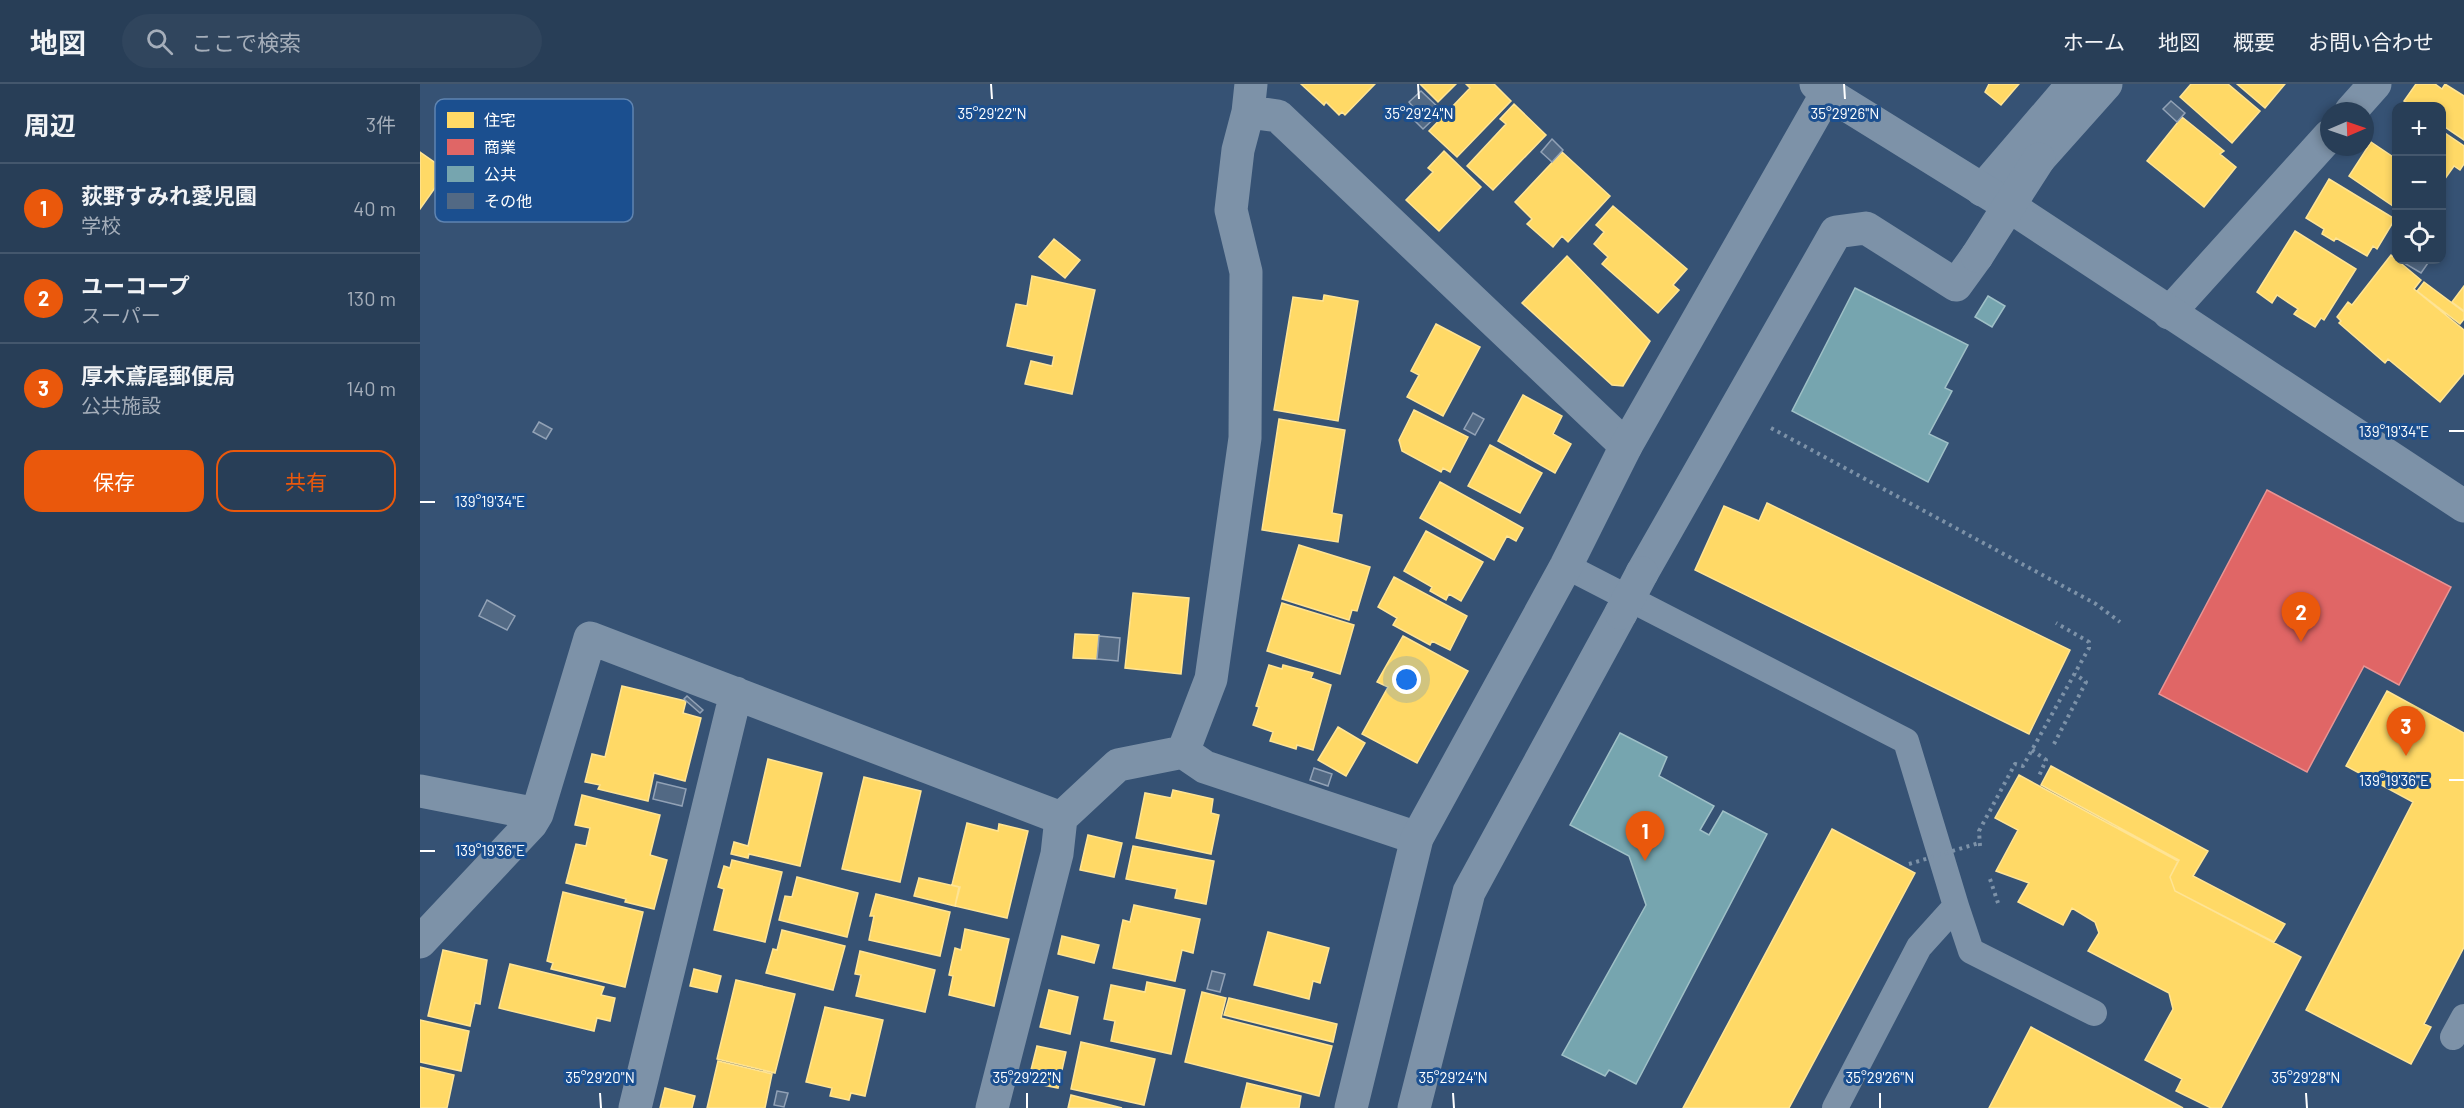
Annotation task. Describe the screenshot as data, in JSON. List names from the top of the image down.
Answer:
{
  "legend": [
    "住宅",
    "商業",
    "公共",
    "その他"
  ],
  "north": "right",
  "page": {
    "header": "地図",
    "search": "ここで検索",
    "nav": [
      "ホーム",
      "地図",
      "概要",
      "お問い合わせ"
    ],
    "heading": ["周辺", "3件"],
    "map_buttons": ["+", "−"],
    "list": [
      {
        "mark": "1",
        "name": "荻野すみれ愛児園",
        "note": "学校",
        "value": "40 m"
      },
      {
        "mark": "2",
        "name": "ユーコープ",
        "note": "スーパー",
        "value": "130 m"
      },
      {
        "mark": "3",
        "name": "厚木鳶尾郵便局",
        "note": "公共施設",
        "value": "140 m"
      }
    ],
    "buttons": ["保存", "共有"],
    "pins": ["2", "3", "1"]
  },
  "coordinates": [
    "35°29'22\"N",
    "35°29'24\"N",
    "35°29'26\"N",
    "139°19'34\"E",
    "139°19'36\"E",
    "35°29'20\"N",
    "35°29'28\"N"
  ]
}
